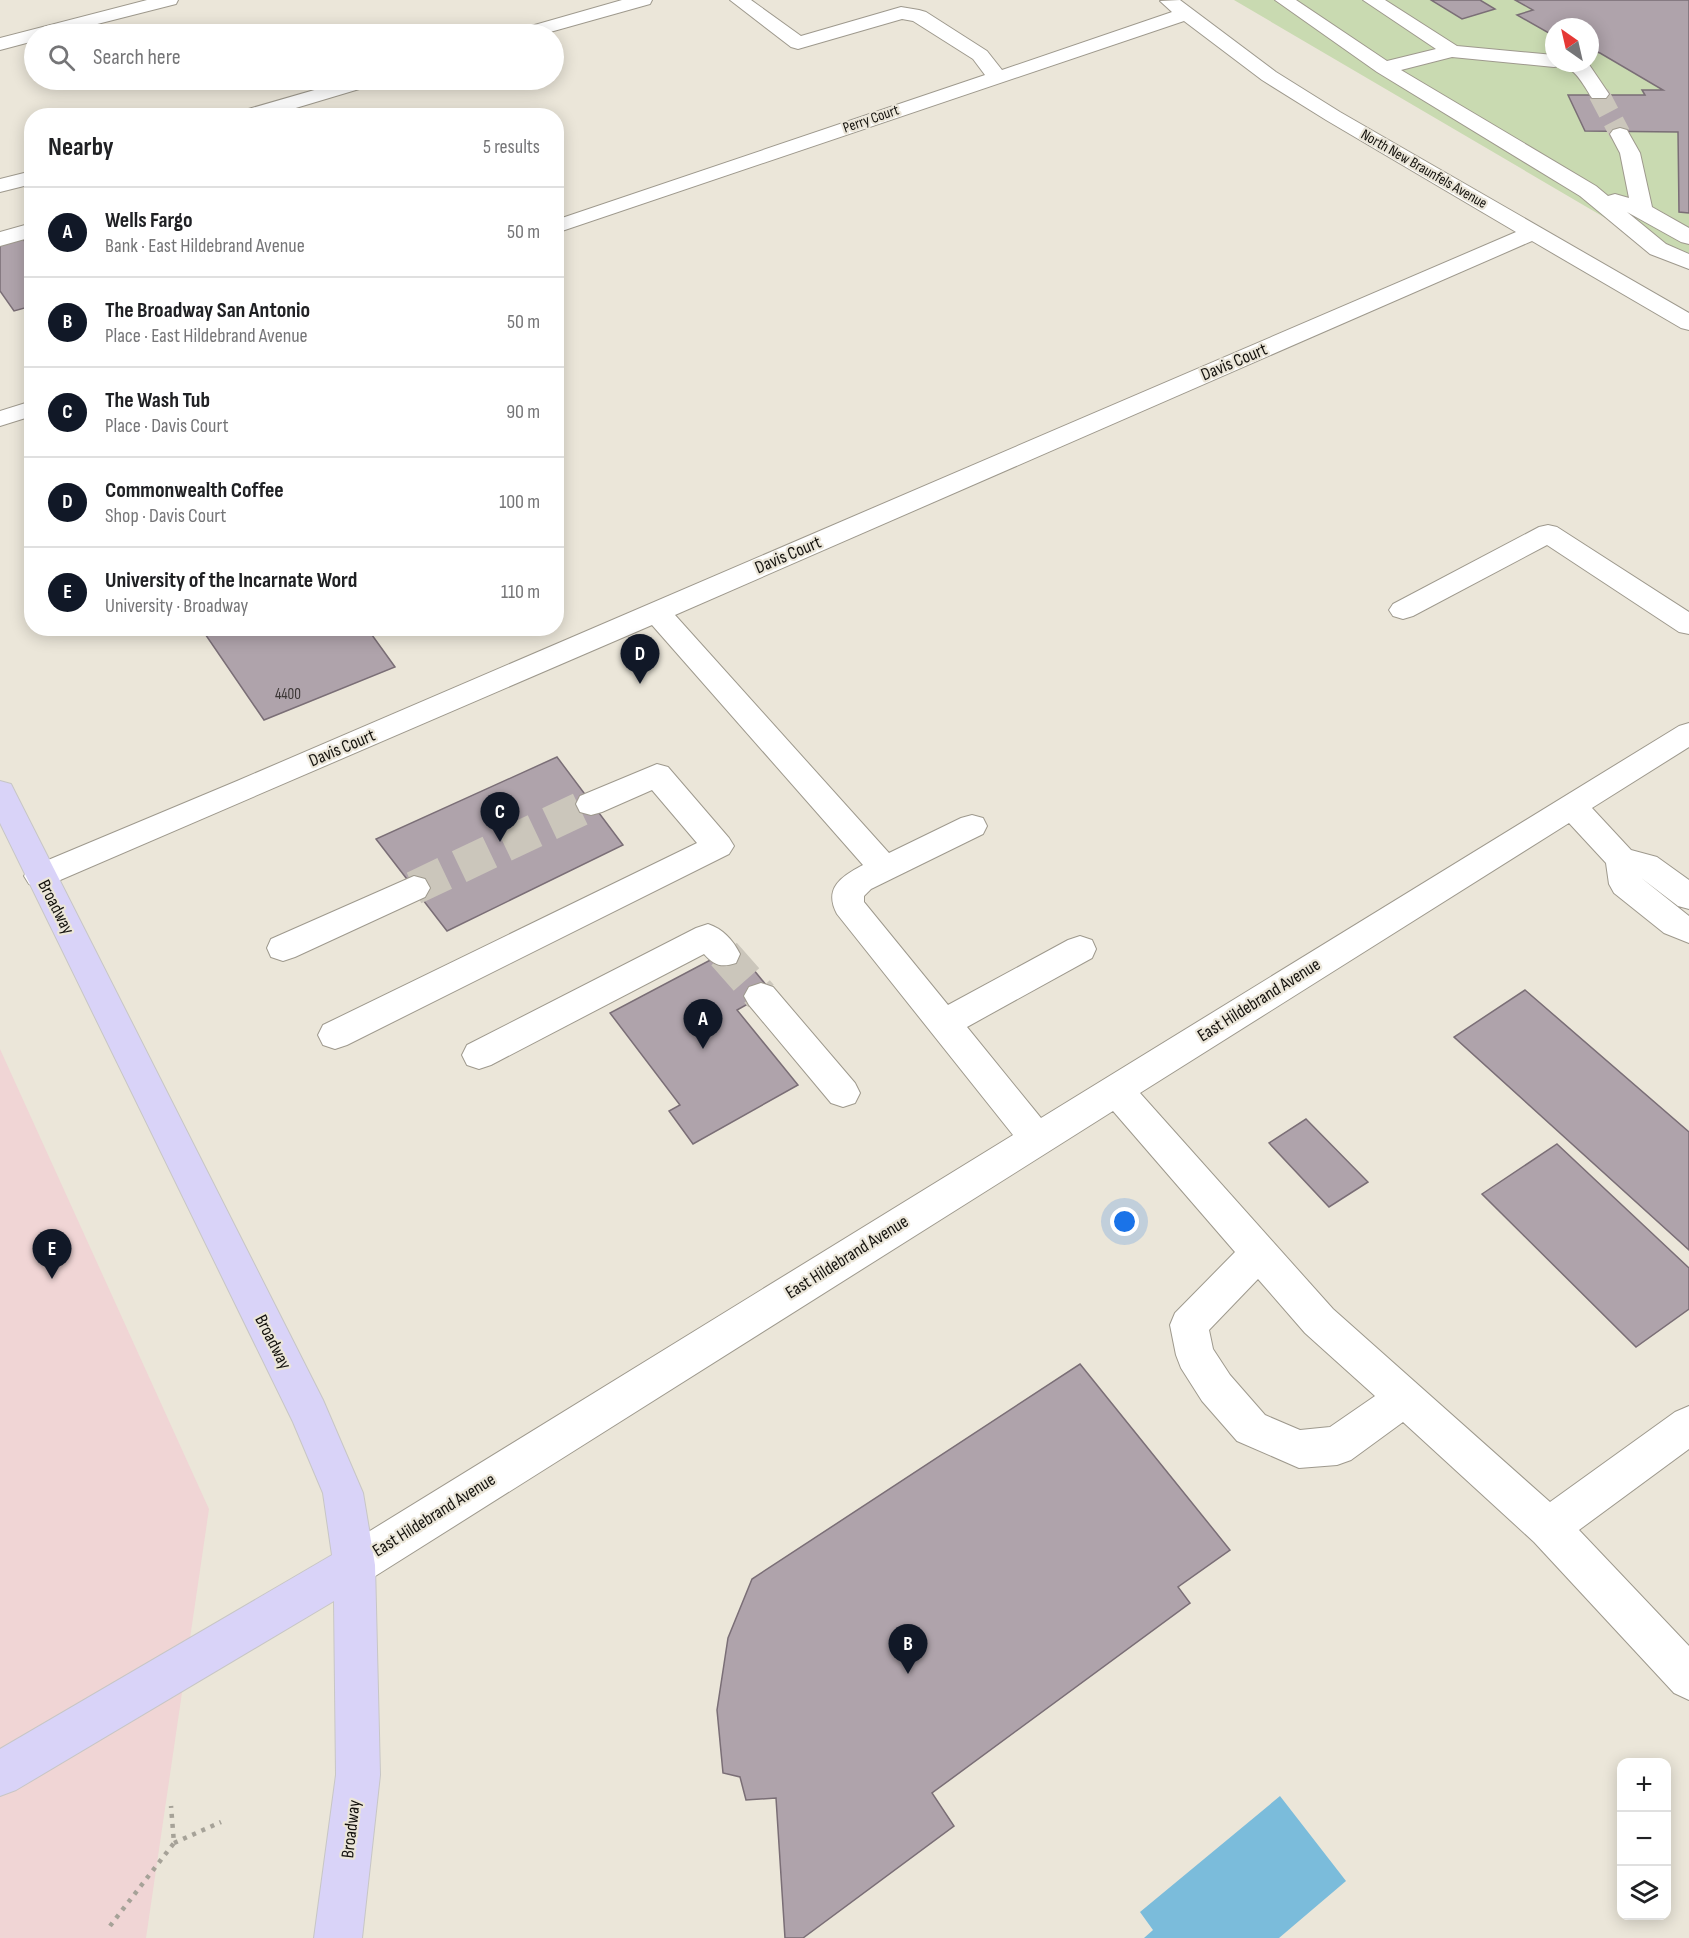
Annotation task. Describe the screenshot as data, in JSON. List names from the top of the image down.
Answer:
{
  "streets": {
    "main road": ["Broadway", "East Hildebrand Avenue"],
    "street": ["Perry Court", "North New Braunfels Avenue", "Davis Court"]
  },
  "crossings": [
    ["Perry Court", "North New Braunfels Avenue"],
    ["North New Braunfels Avenue", "Davis Court"],
    ["Davis Court", "Broadway"],
    ["Broadway", "East Hildebrand Avenue"]
  ],
  "house_numbers": ["4400"],
  "north": "top left",
  "page": {
    "search": "Search here",
    "heading": ["Nearby", "5 results"],
    "list": [
      {
        "mark": "A",
        "name": "Wells Fargo",
        "note": "Bank · East Hildebrand Avenue",
        "value": "50 m"
      },
      {
        "mark": "B",
        "name": "The Broadway San Antonio",
        "note": "Place · East Hildebrand Avenue",
        "value": "50 m"
      },
      {
        "mark": "C",
        "name": "The Wash Tub",
        "note": "Place · Davis Court",
        "value": "90 m"
      },
      {
        "mark": "D",
        "name": "Commonwealth Coffee",
        "note": "Shop · Davis Court",
        "value": "100 m"
      },
      {
        "mark": "E",
        "name": "University of the Incarnate Word",
        "note": "University · Broadway",
        "value": "110 m"
      }
    ],
    "pins": [
      "D",
      "C",
      "A",
      "E",
      "B"
    ],
    "map_buttons": ["+", "−"]
  }
}
